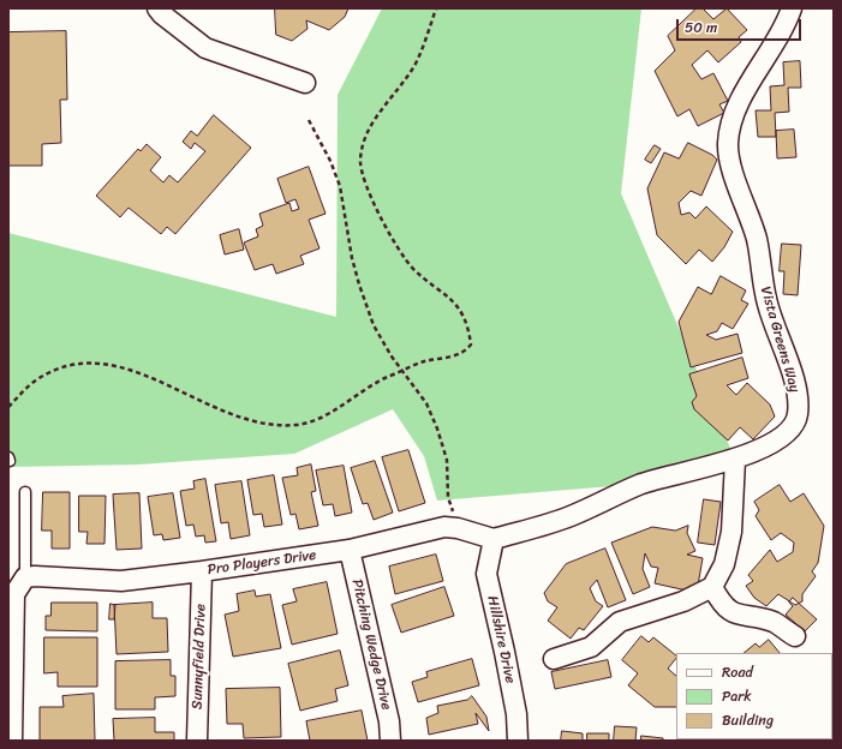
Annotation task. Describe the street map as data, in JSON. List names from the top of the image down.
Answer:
{
  "streets": {
    "street": [
      "Vista Greens Way",
      "Pro Players Drive",
      "Hillshire Drive",
      "Pitching Wedge Drive",
      "Sunnyfield Drive"
    ]
  },
  "crossings": [
    ["Vista Greens Way", "Pro Players Drive"],
    ["Vista Greens Way", "Hillshire Drive"],
    ["Pro Players Drive", "Hillshire Drive"],
    ["Pro Players Drive", "Pitching Wedge Drive"],
    ["Pro Players Drive", "Sunnyfield Drive"]
  ],
  "legend": ["Road", "Park", "Building"],
  "scale_bar": "50 m"
}
